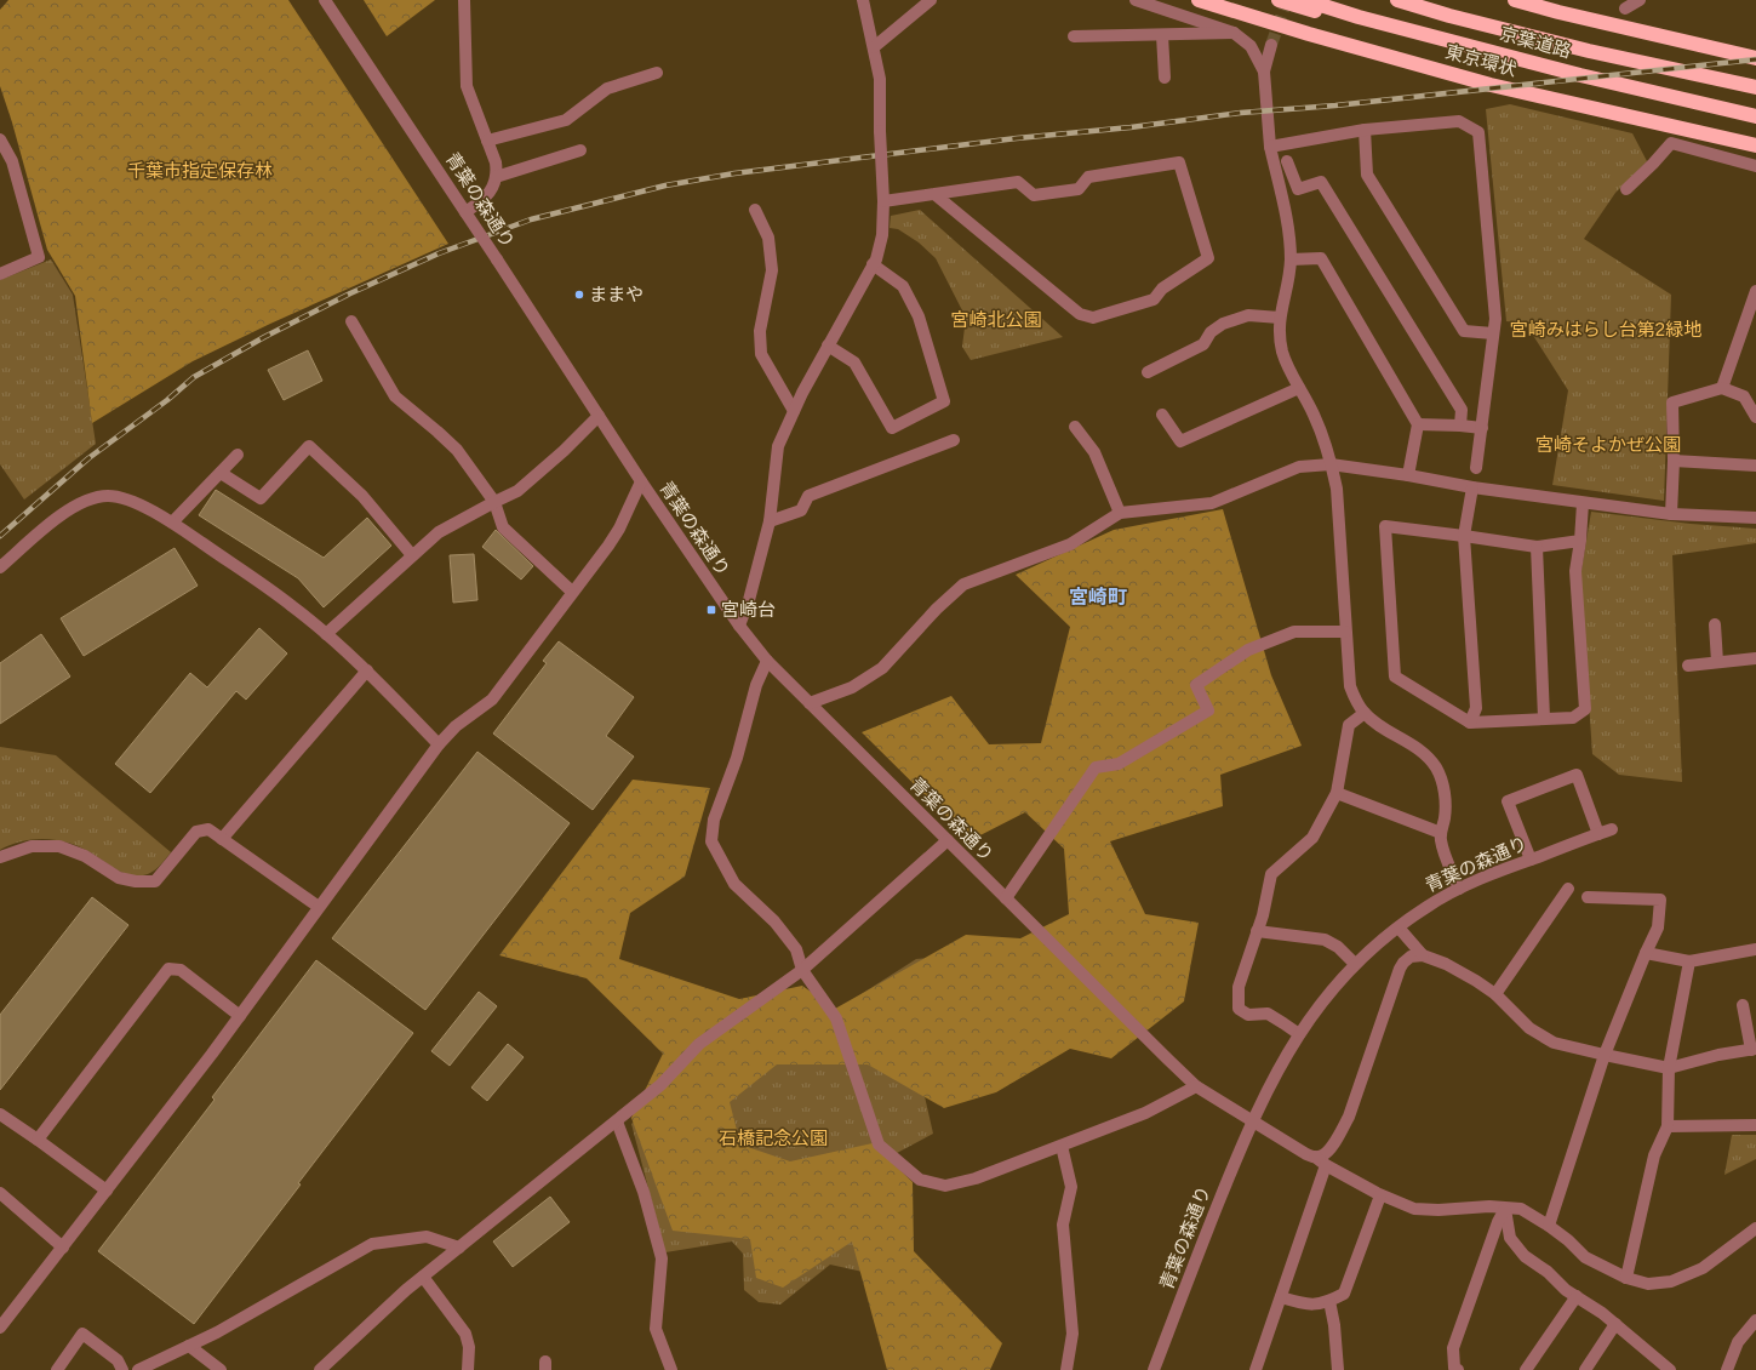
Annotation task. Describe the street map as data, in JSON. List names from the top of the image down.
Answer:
{
  "streets": {
    "highway": ["京葉道路", "東京環状"],
    "street": ["青葉の森通り"]
  },
  "districts": ["宮崎町"],
  "parks": [
    "千葉市指定保存林",
    "宮崎北公園",
    "宮崎みはらし台第2緑地",
    "宮崎そよかぜ公園",
    "石橋記念公園"
  ],
  "places": {
    "other": ["ままや"],
    "transit": ["宮崎台"]
  }
}
